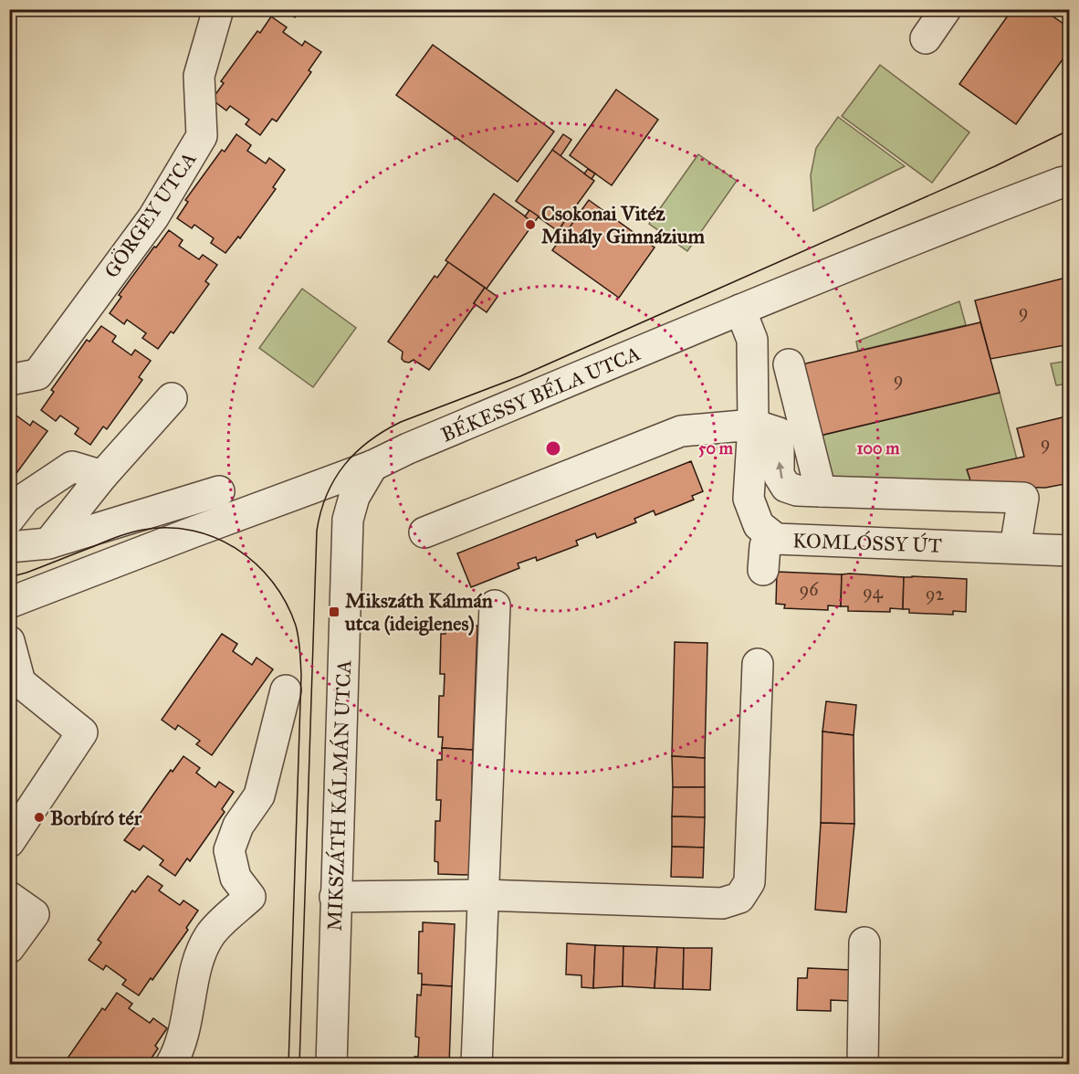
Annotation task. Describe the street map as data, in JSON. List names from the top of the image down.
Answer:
{
  "streets": {
    "street": [
      "GÖRGEY UTCA",
      "BÉKESSY BÉLA UTCA",
      "KOMLÓSSY ÚT",
      "MIKSZÁTH KÁLMÁN UTCA"
    ]
  },
  "crossings": [
    ["BÉKESSY BÉLA UTCA", "KOMLÓSSY ÚT"],
    ["BÉKESSY BÉLA UTCA", "MIKSZÁTH KÁLMÁN UTCA"]
  ],
  "places": {
    "other": ["Csokonai Vitéz Mihály Gimnázium", "Borbíró tér"],
    "transit": ["Mikszáth Kálmán utca (ideiglenes)"]
  },
  "house_numbers": [
    "9",
    "9",
    "9",
    "96",
    "94",
    "92"
  ],
  "rings": ["50 m", "100 m"]
}
